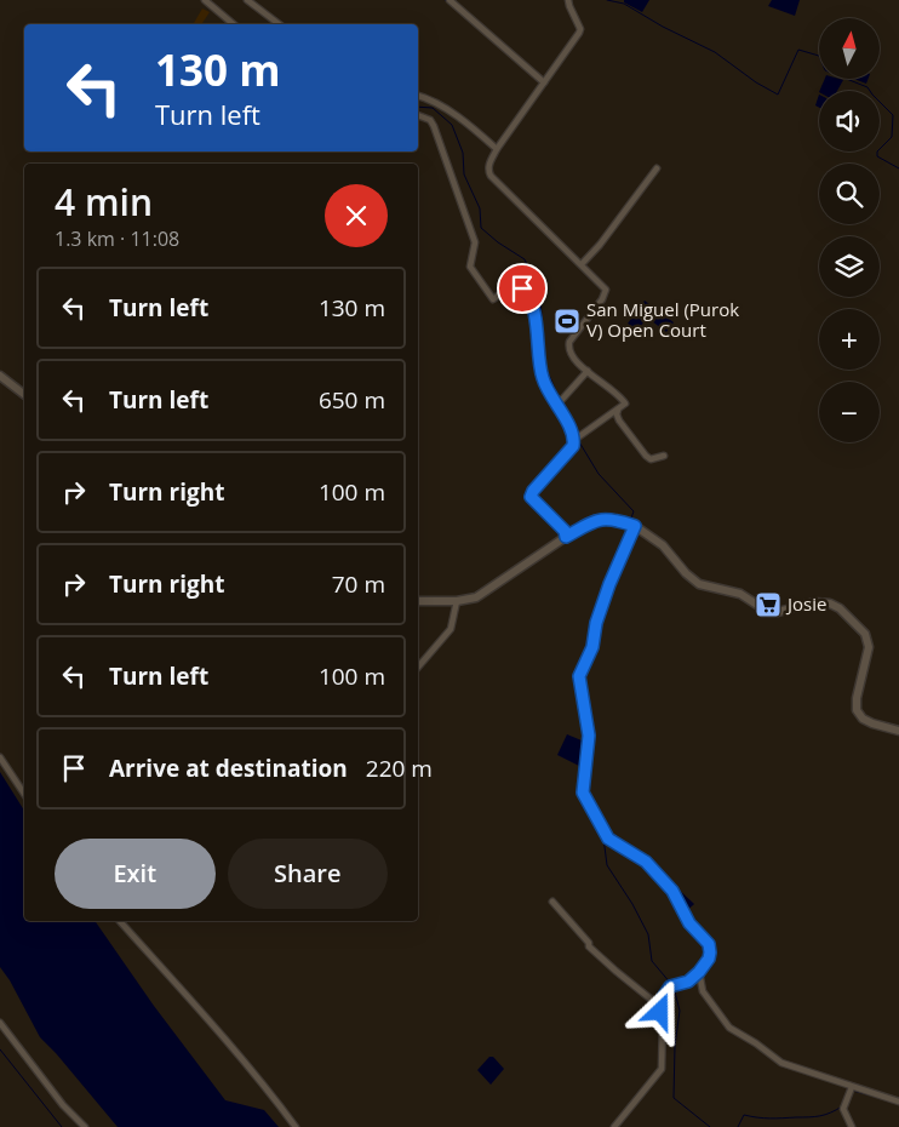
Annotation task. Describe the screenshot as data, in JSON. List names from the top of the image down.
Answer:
{
  "places": {
    "sports": ["San Miguel (Purok V) Open Court"],
    "supermarket": ["Josie"]
  },
  "north": "top",
  "page": {
    "map_buttons": ["+", "−"],
    "turn": ["130 m", "Turn left"],
    "heading": ["4 min", "1.3 km · 11:08"],
    "list": [
      {
        "name": "Turn left",
        "value": "130 m"
      },
      {
        "name": "Turn left",
        "value": "650 m"
      },
      {
        "name": "Turn right",
        "value": "100 m"
      },
      {
        "name": "Turn right",
        "value": "70 m"
      },
      {
        "name": "Turn left",
        "value": "100 m"
      },
      {
        "name": "Arrive at destination",
        "value": "220 m"
      }
    ],
    "buttons": ["Exit", "Share"]
  }
}
